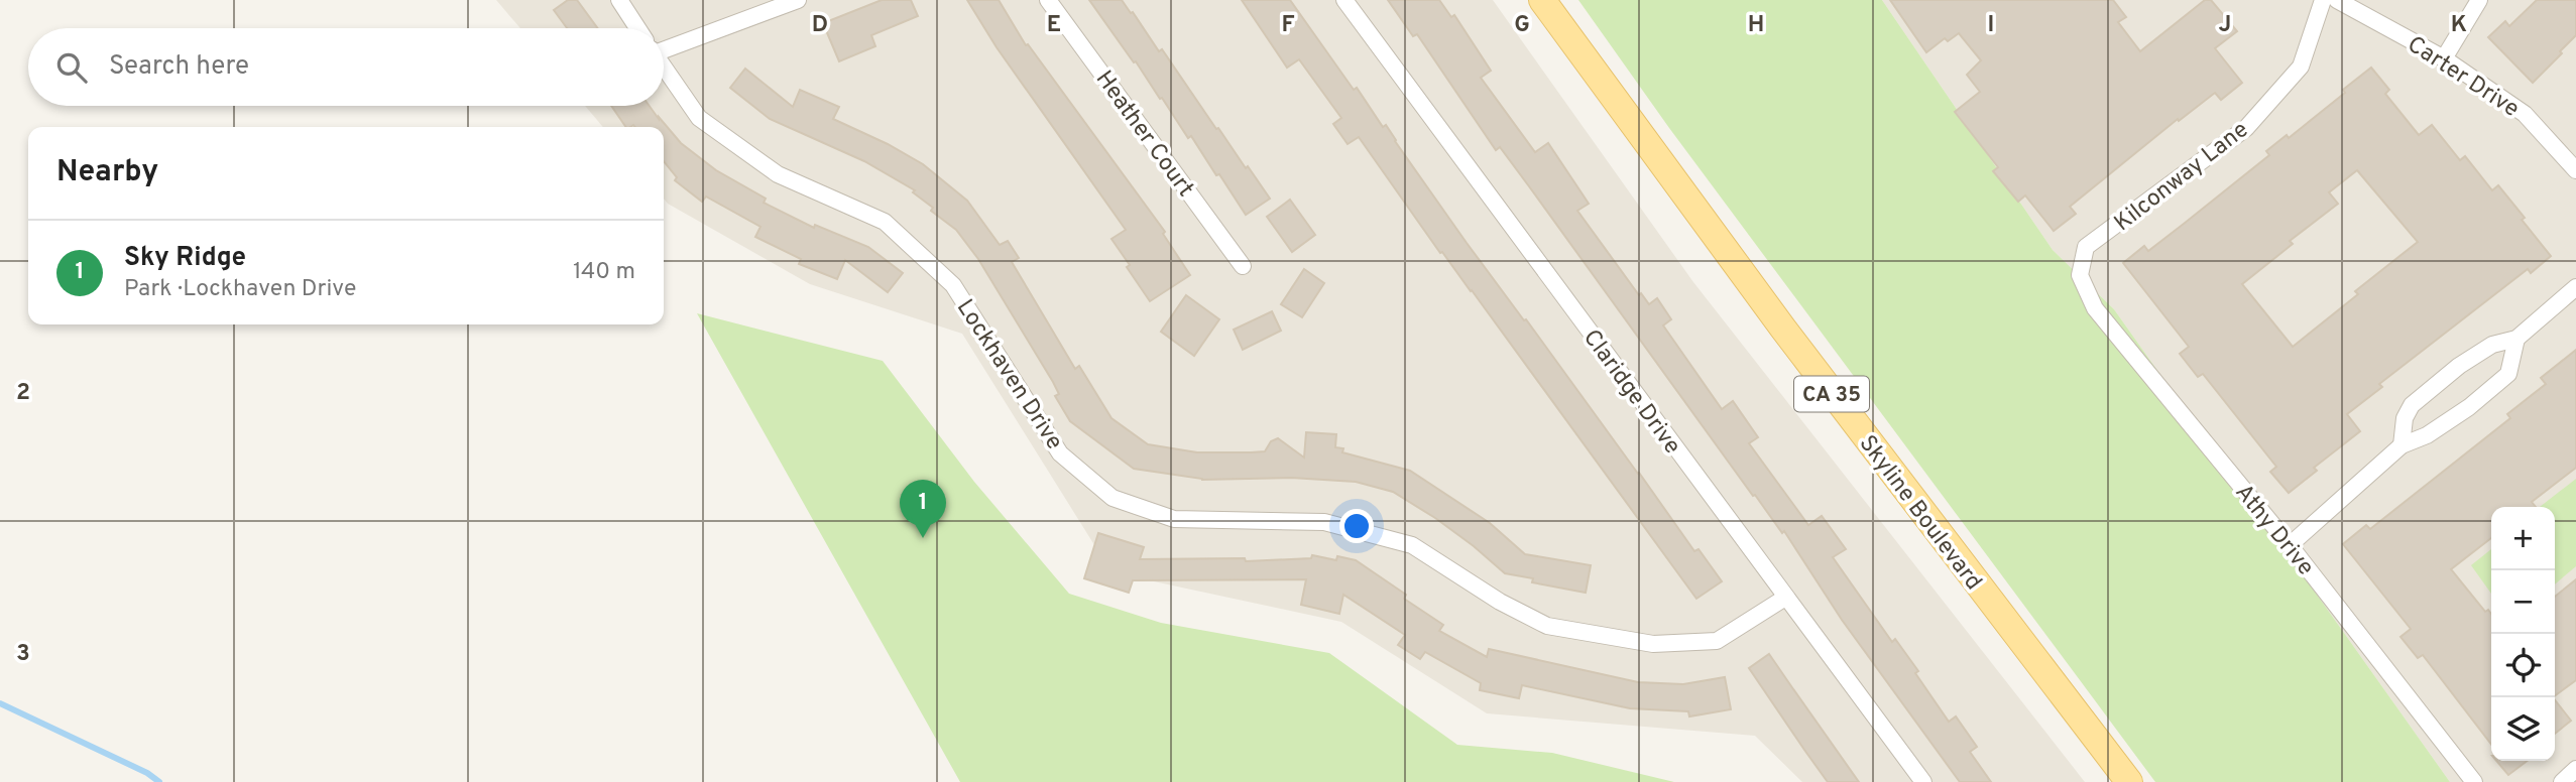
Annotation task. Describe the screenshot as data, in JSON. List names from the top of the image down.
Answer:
{
  "streets": {
    "main road": ["CA 35", "Skyline Boulevard"],
    "street": [
      "Carter Drive",
      "Heather Court",
      "Kilconway Lane",
      "Lockhaven Drive",
      "Claridge Drive",
      "Athy Drive"
    ]
  },
  "crossings": [
    ["Kilconway Lane", "Athy Drive"],
    ["Lockhaven Drive", "Claridge Drive"]
  ],
  "page": {
    "search": "Search here",
    "heading": "Nearby",
    "list": [
      {
        "mark": "1",
        "name": "Sky Ridge",
        "note": "Park · Lockhaven Drive",
        "value": "140 m"
      }
    ],
    "pins": "1",
    "map_buttons": ["+", "−"]
  },
  "grid": {
    "columns": [
      "D",
      "E",
      "F",
      "G",
      "H",
      "I",
      "J",
      "K"
    ],
    "rows": ["2", "3"]
  }
}
